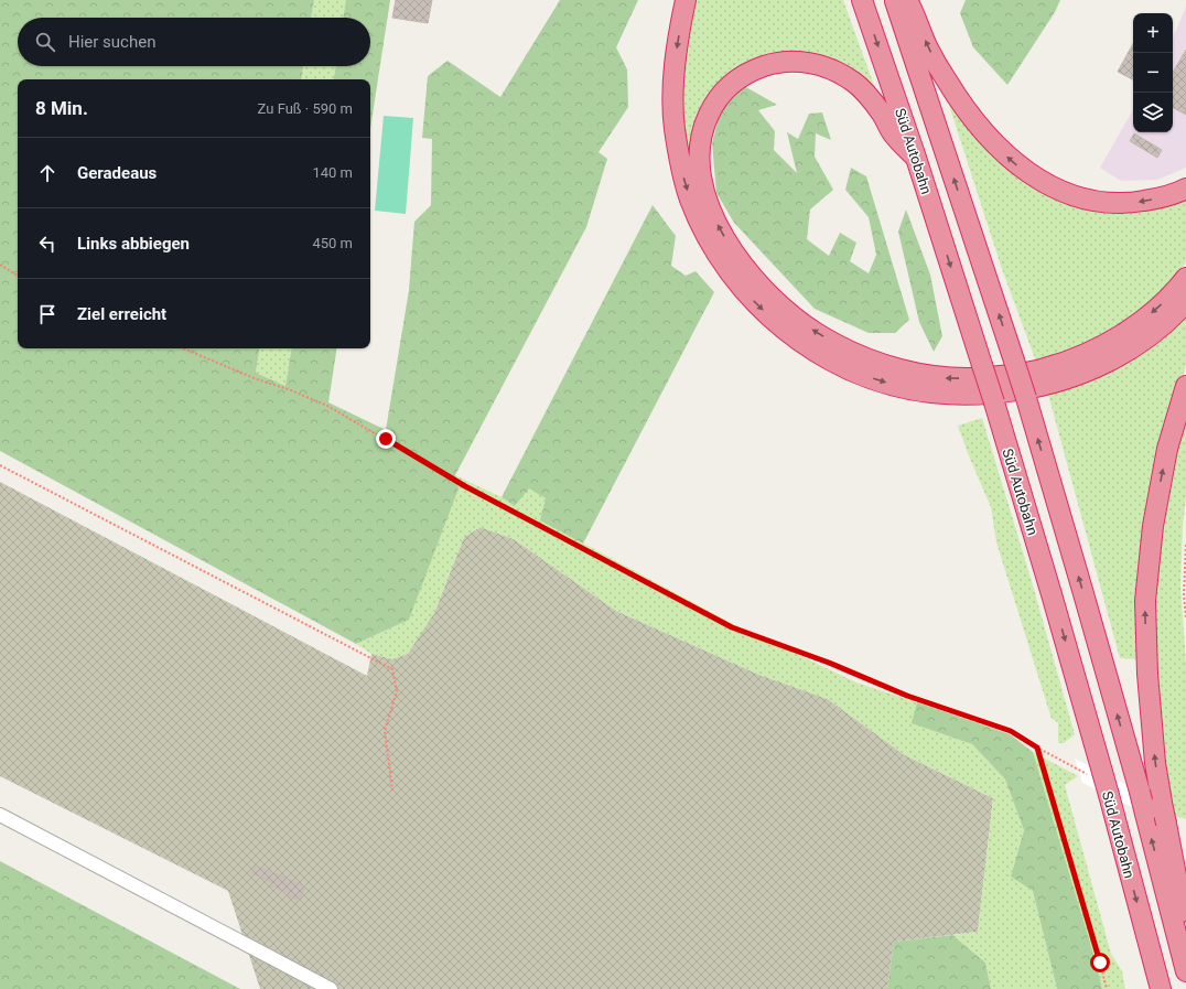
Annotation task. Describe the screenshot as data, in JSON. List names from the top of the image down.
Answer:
{
  "streets": {
    "highway": ["Süd Autobahn"]
  },
  "page": {
    "map_buttons": ["+", "−"],
    "search": "Hier suchen",
    "heading": ["8 Min.", "Zu Fuß · 590 m"],
    "list": [
      ["Geradeaus", "140 m"],
      ["Links abbiegen", "450 m"],
      "Ziel erreicht"
    ]
  }
}
